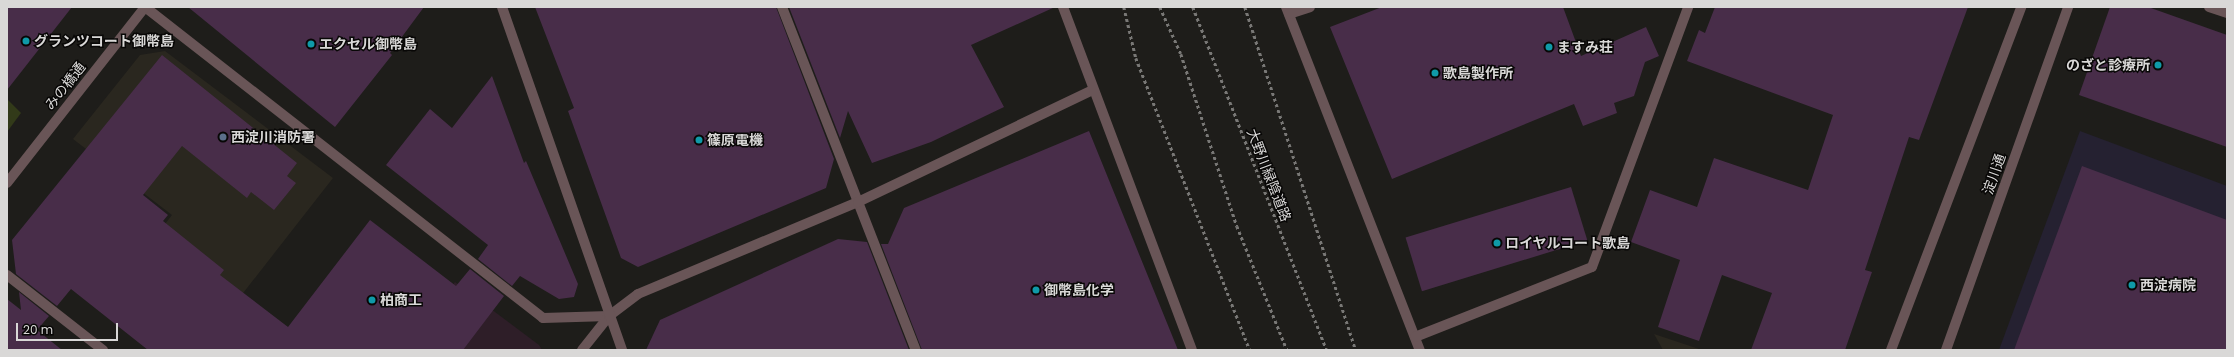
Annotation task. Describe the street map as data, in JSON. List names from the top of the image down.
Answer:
{
  "streets": {
    "street": ["みの橋通", "淀川通"],
    "path": ["大野川緑陰道路"]
  },
  "places": [
    "グランツコート御幣島",
    "エクセル御幣島",
    "ますみ荘",
    "のざと診療所",
    "歌島製作所",
    "西淀川消防署",
    "篠原電機",
    "ロイヤルコート歌島",
    "西淀病院",
    "御幣島化学",
    "柏商工"
  ],
  "scale_bar": "20 m"
}
